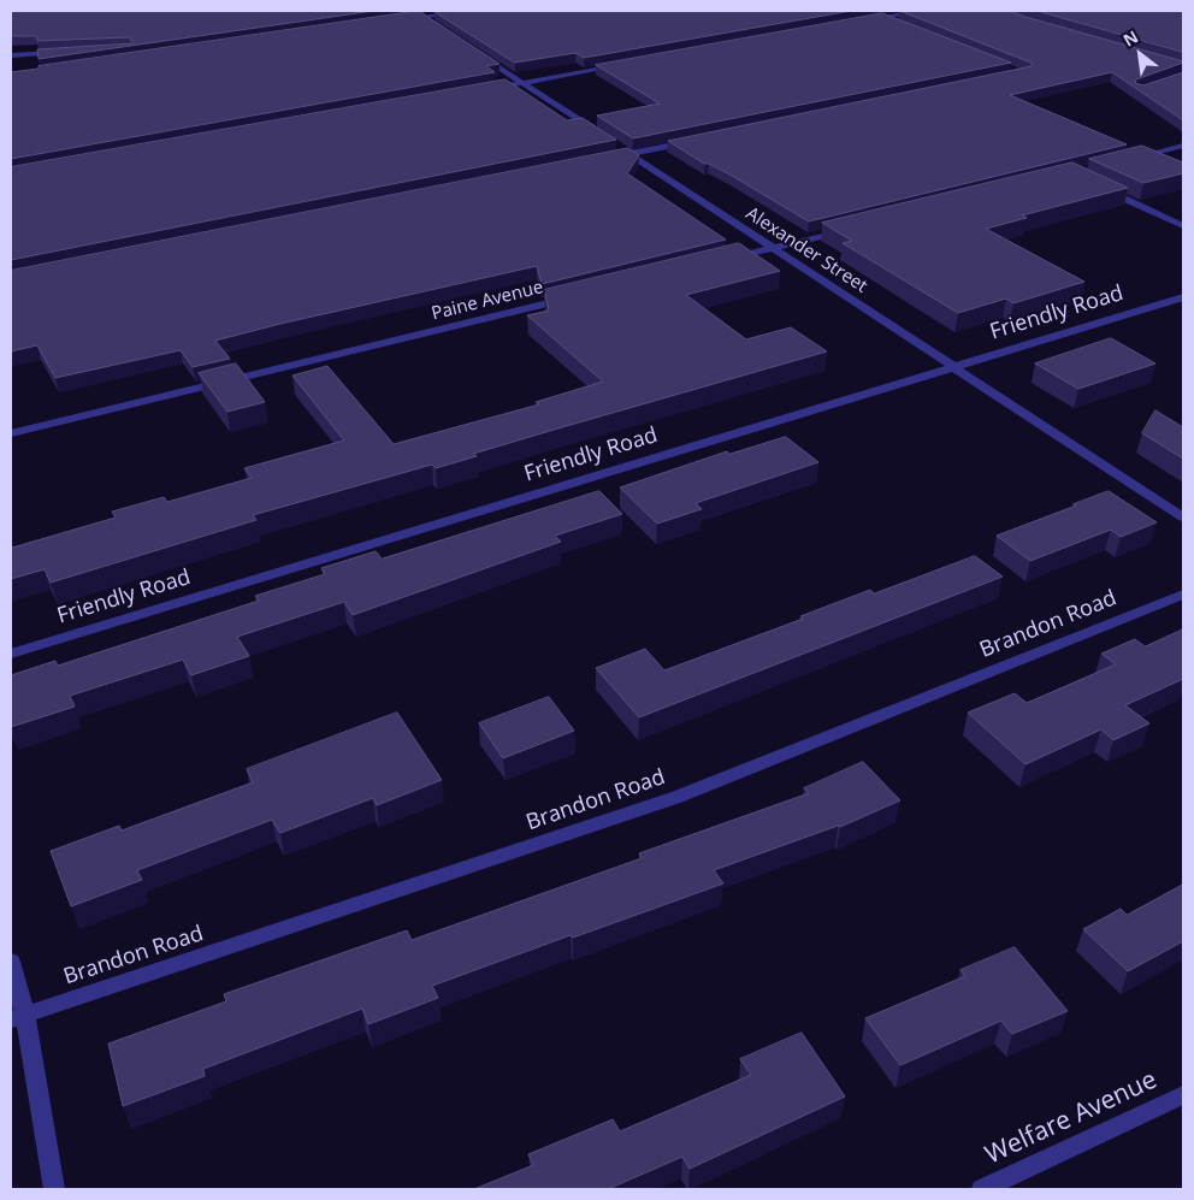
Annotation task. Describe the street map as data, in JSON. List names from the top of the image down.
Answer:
{
  "streets": {
    "street": [
      "Alexander Street",
      "Paine Avenue",
      "Friendly Road",
      "Brandon Road",
      "Welfare Avenue"
    ]
  },
  "crossings": [
    ["Alexander Street", "Friendly Road"]
  ],
  "north": "top left"
}
